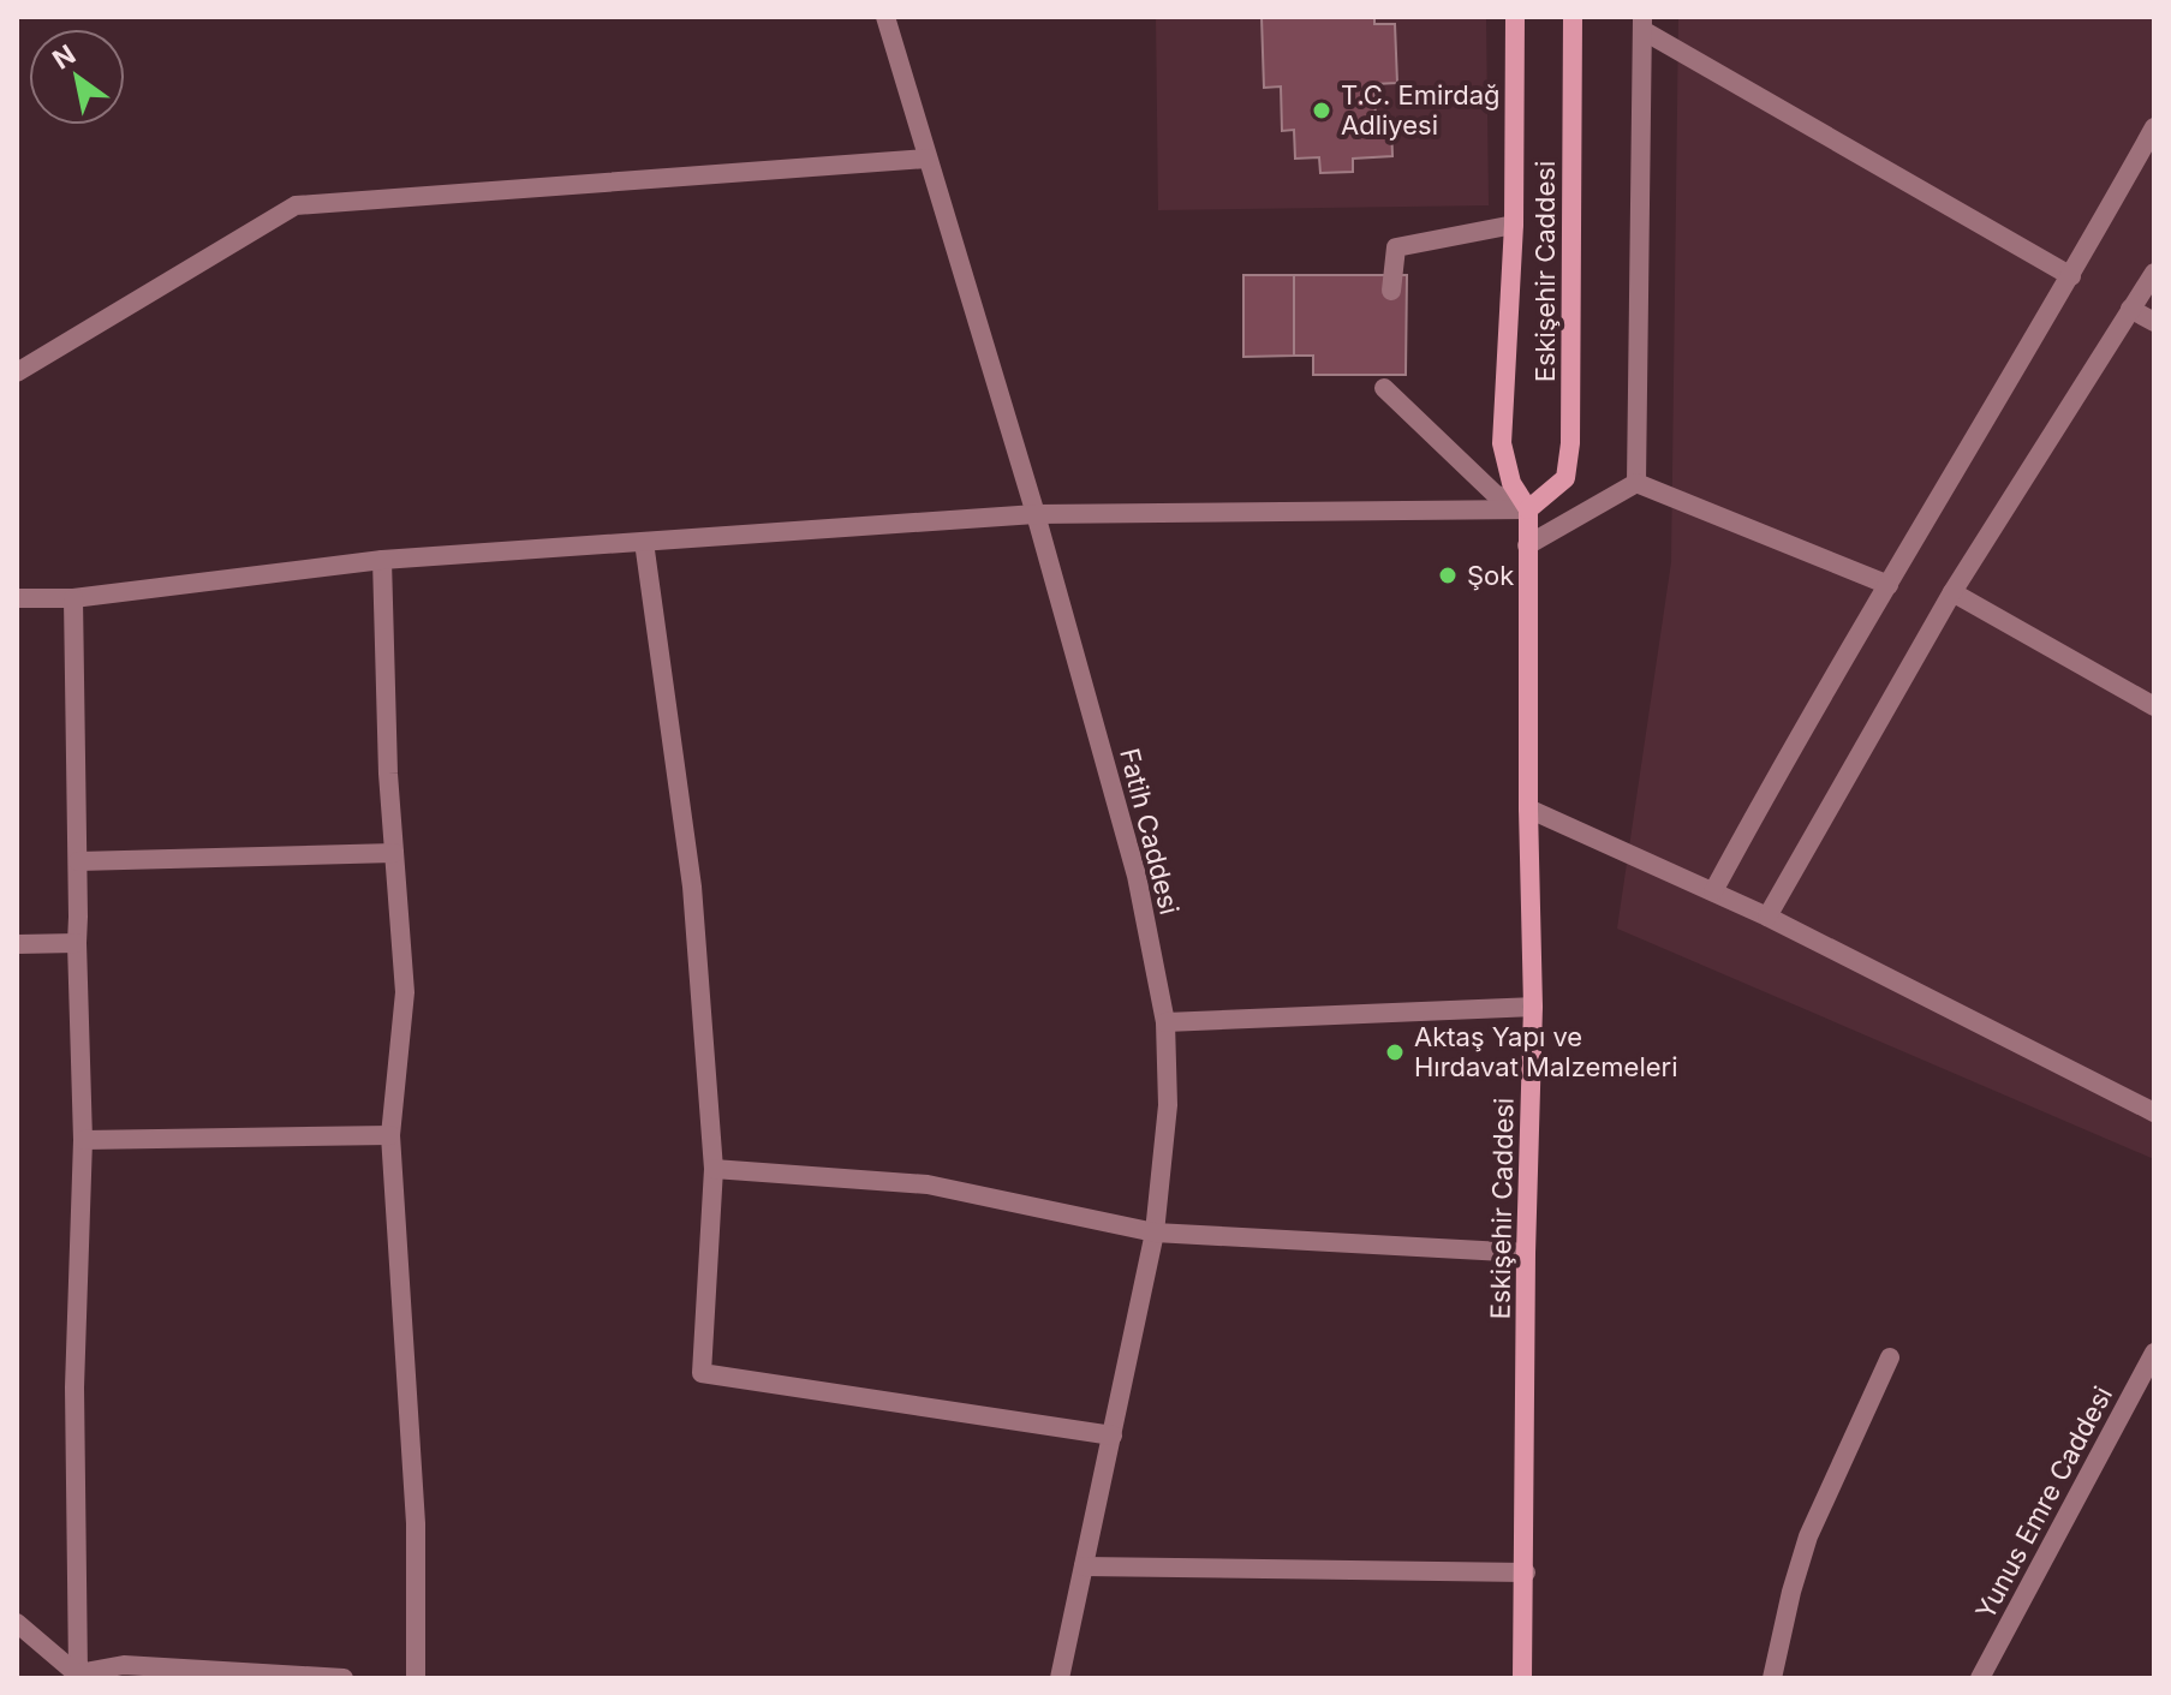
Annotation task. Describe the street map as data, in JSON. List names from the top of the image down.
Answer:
{
  "streets": {
    "main road": ["Eskişehir Caddesi"],
    "street": ["Fatih Caddesi", "Yunus Emre Caddesi"]
  },
  "places": ["T.C. Emirdağ Adliyesi", "Şok", "Aktaş Yapı ve Hırdavat Malzemeleri"],
  "north": "top left"
}
